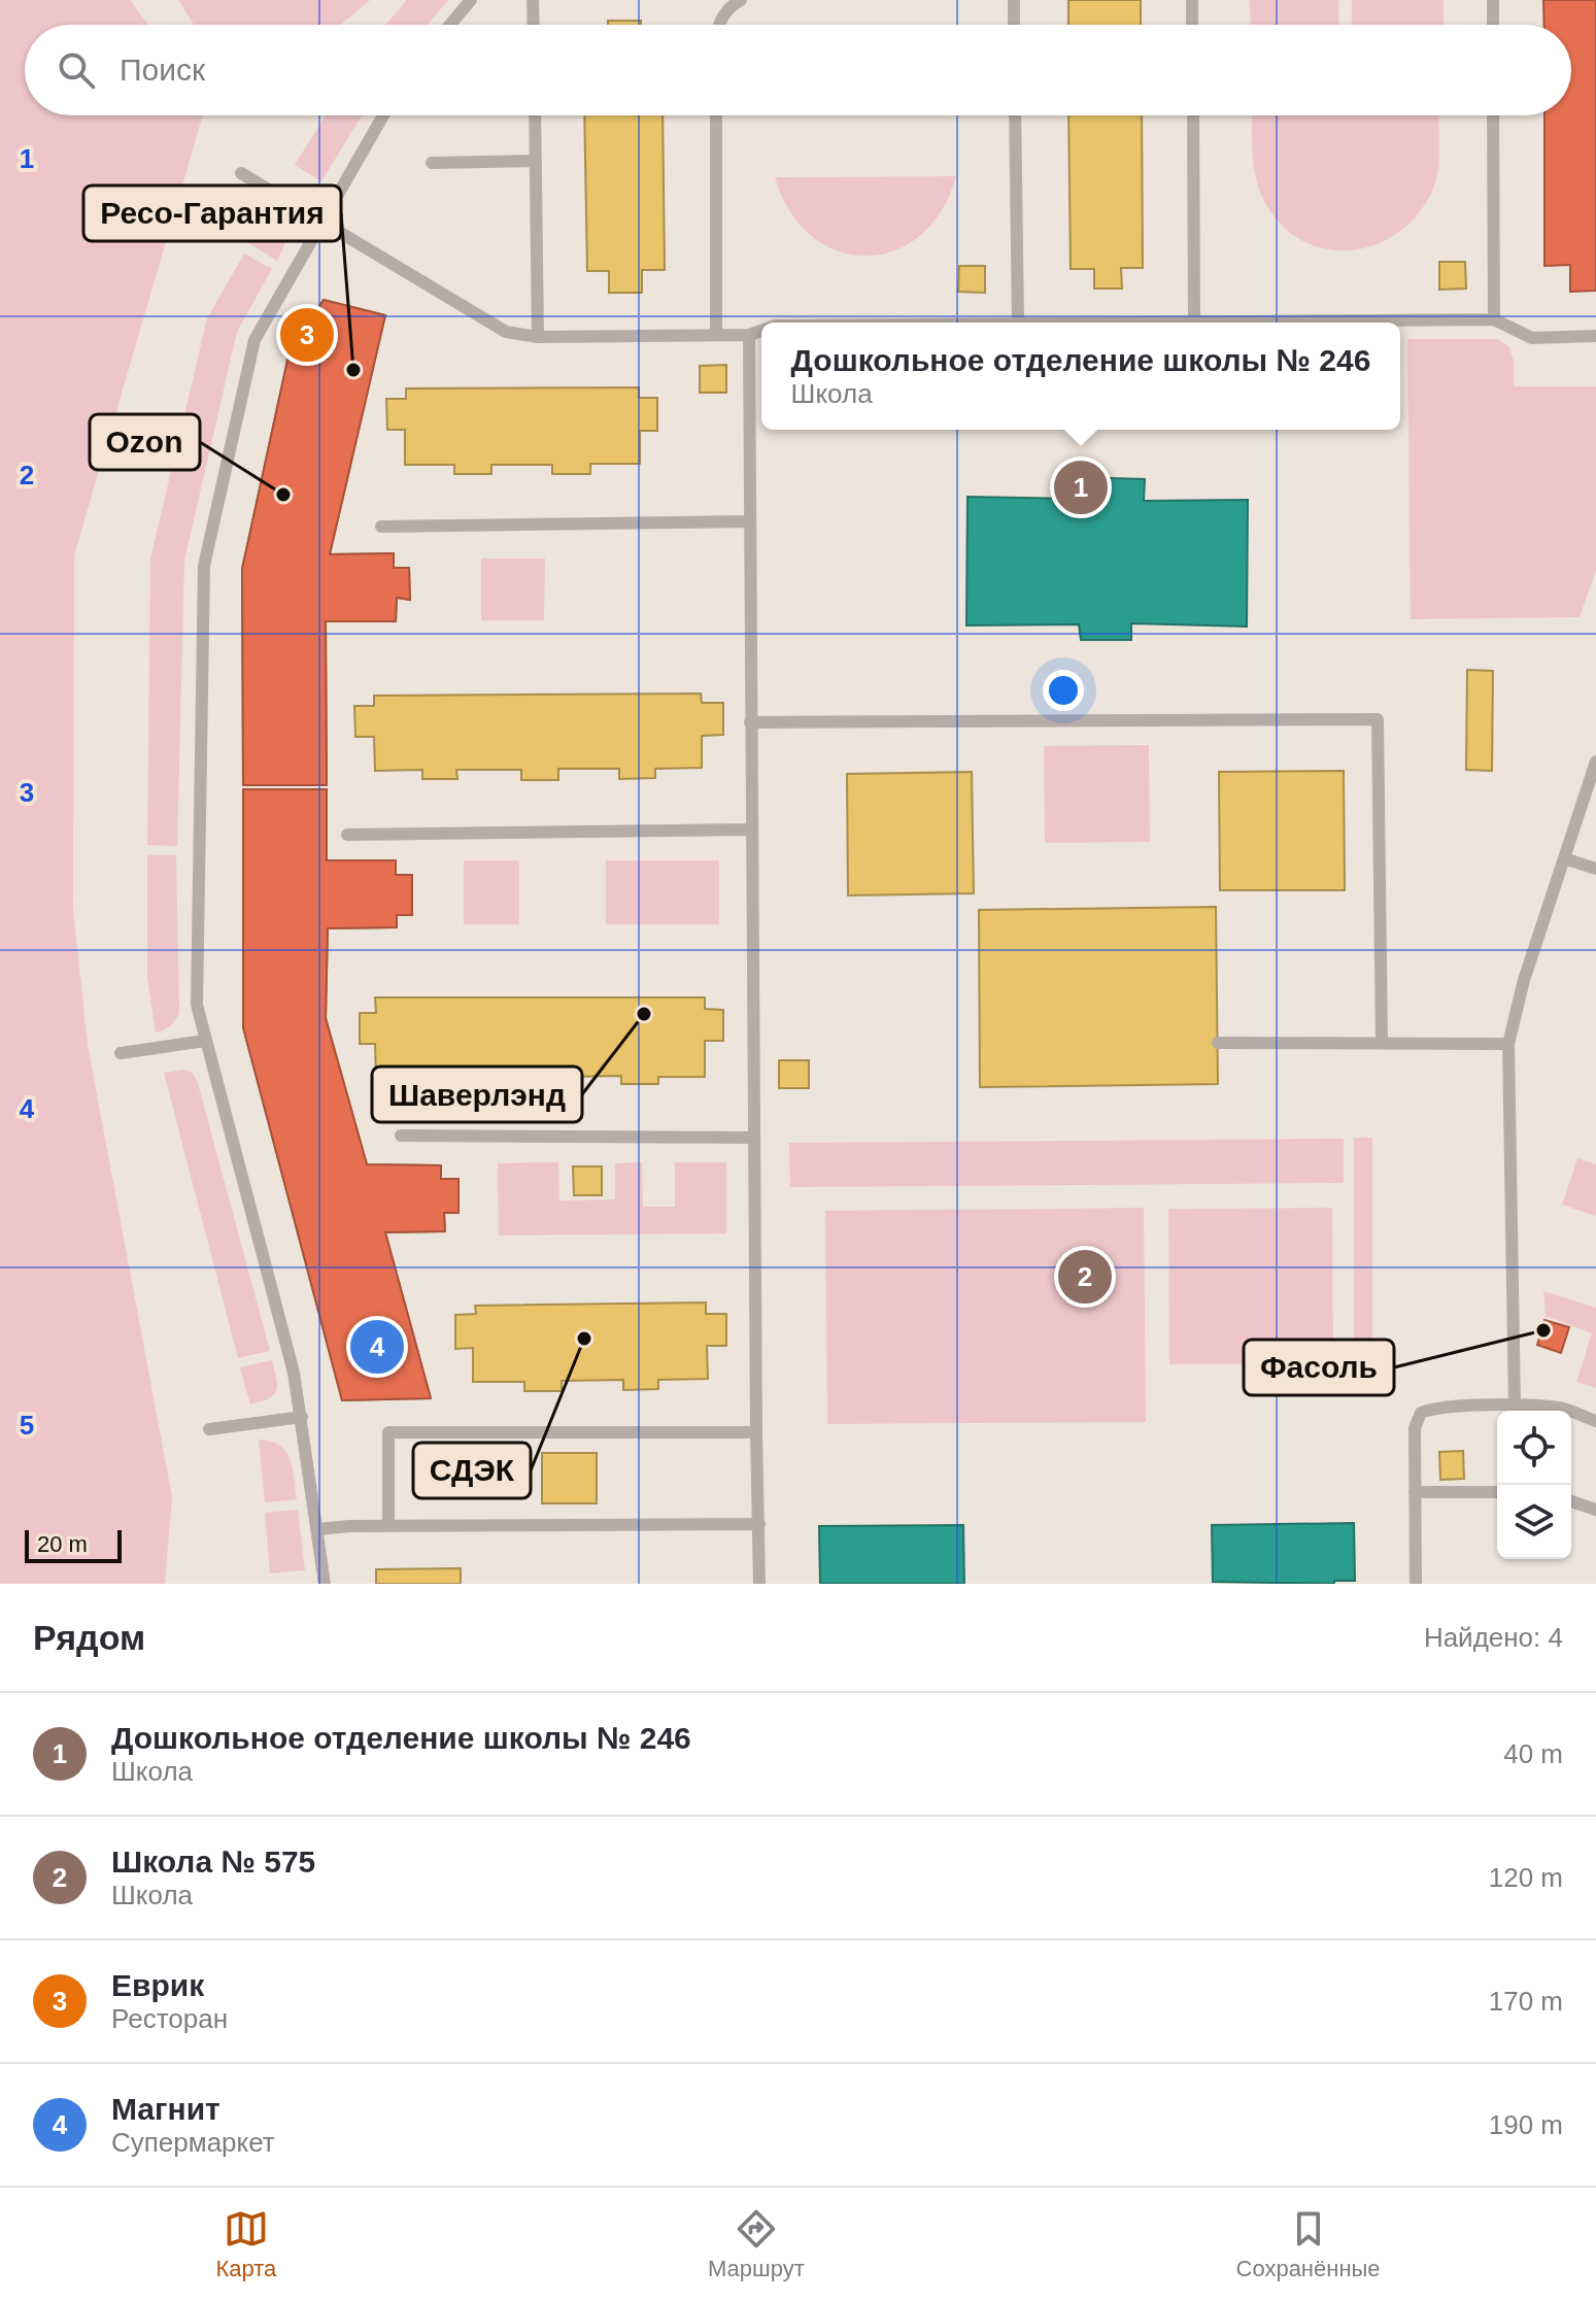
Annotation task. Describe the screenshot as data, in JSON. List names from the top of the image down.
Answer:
{
  "places": [
    "Ресо-Гарантия",
    "Ozon",
    "Шаверлэнд",
    "Фасоль",
    "СДЭК"
  ],
  "scale_bar": "20 m",
  "page": {
    "search": "Поиск",
    "pins": [
      "3",
      "1",
      "2",
      "4"
    ],
    "popup": ["Дошкольное отделение школы № 246", "Школа"],
    "scale": "20 m",
    "heading": ["Рядом", "Найдено: 4"],
    "list": [
      {
        "mark": "1",
        "name": "Дошкольное отделение школы № 246",
        "note": "Школа",
        "value": "40 m"
      },
      {
        "mark": "2",
        "name": "Школа № 575",
        "note": "Школа",
        "value": "120 m"
      },
      {
        "mark": "3",
        "name": "Еврик",
        "note": "Ресторан",
        "value": "170 m"
      },
      {
        "mark": "4",
        "name": "Магнит",
        "note": "Супермаркет",
        "value": "190 m"
      }
    ],
    "nav": ["Карта", "Маршрут", "Сохранённые"]
  },
  "grid": {
    "rows": [
      "1",
      "2",
      "3",
      "4",
      "5"
    ]
  }
}
